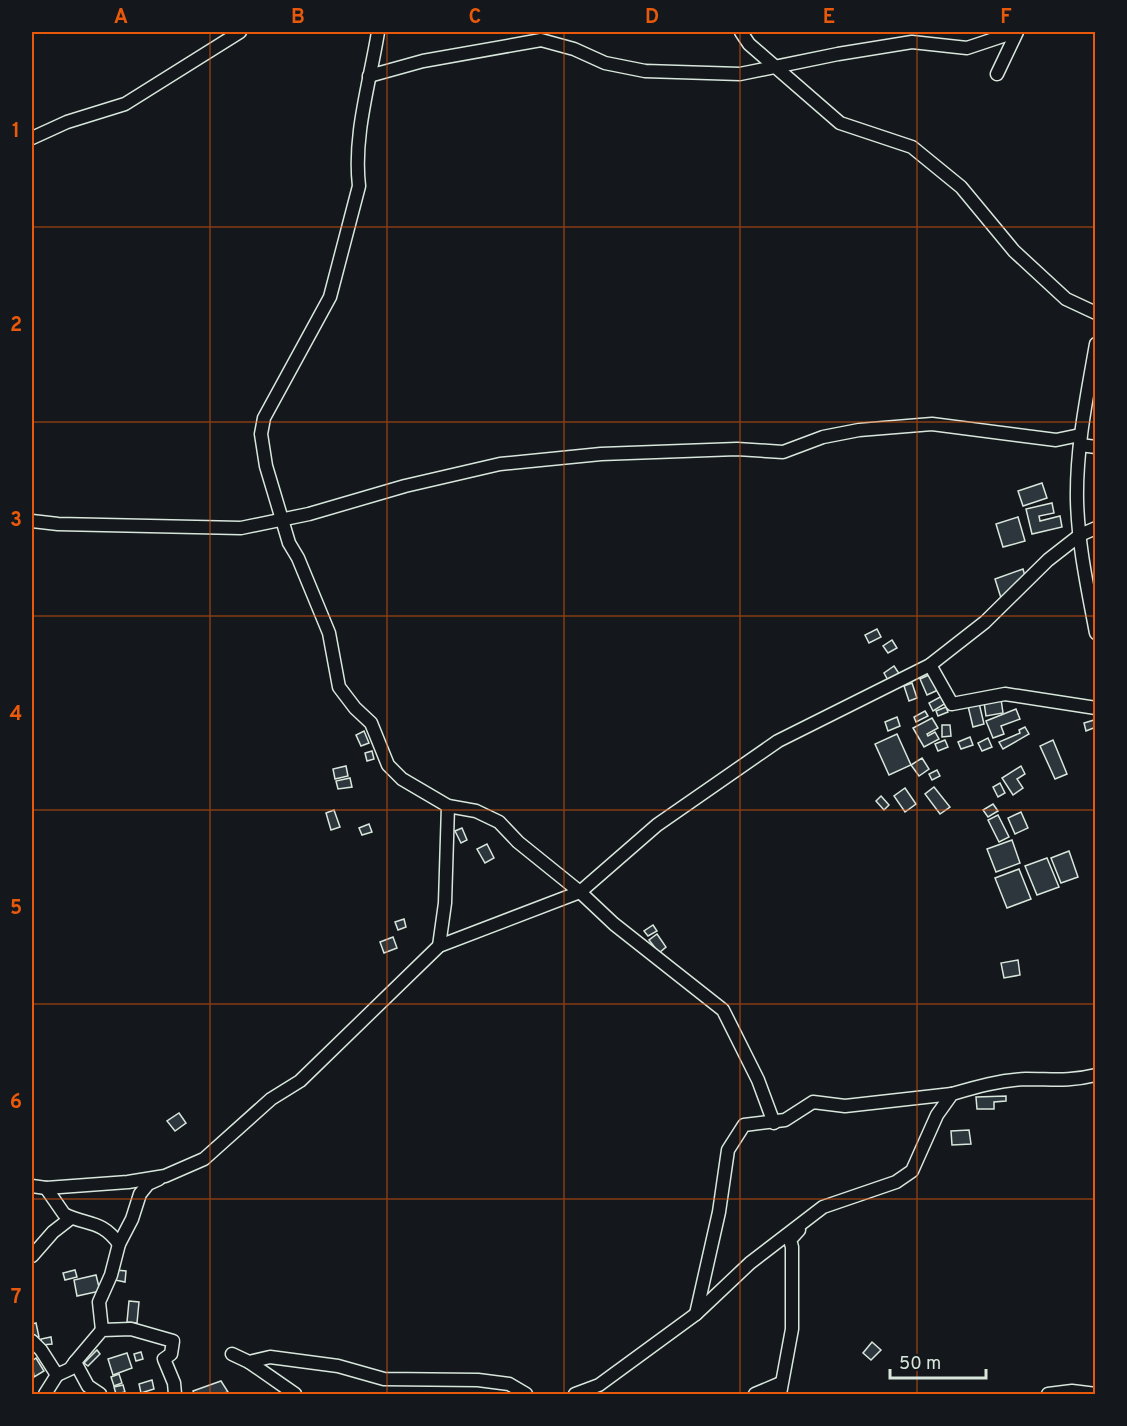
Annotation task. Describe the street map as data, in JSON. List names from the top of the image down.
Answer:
{
  "scale_bar": "50 m",
  "grid": {
    "columns": [
      "A",
      "B",
      "C",
      "D",
      "E",
      "F"
    ],
    "rows": [
      "1",
      "2",
      "3",
      "4",
      "5",
      "6",
      "7"
    ]
  }
}
